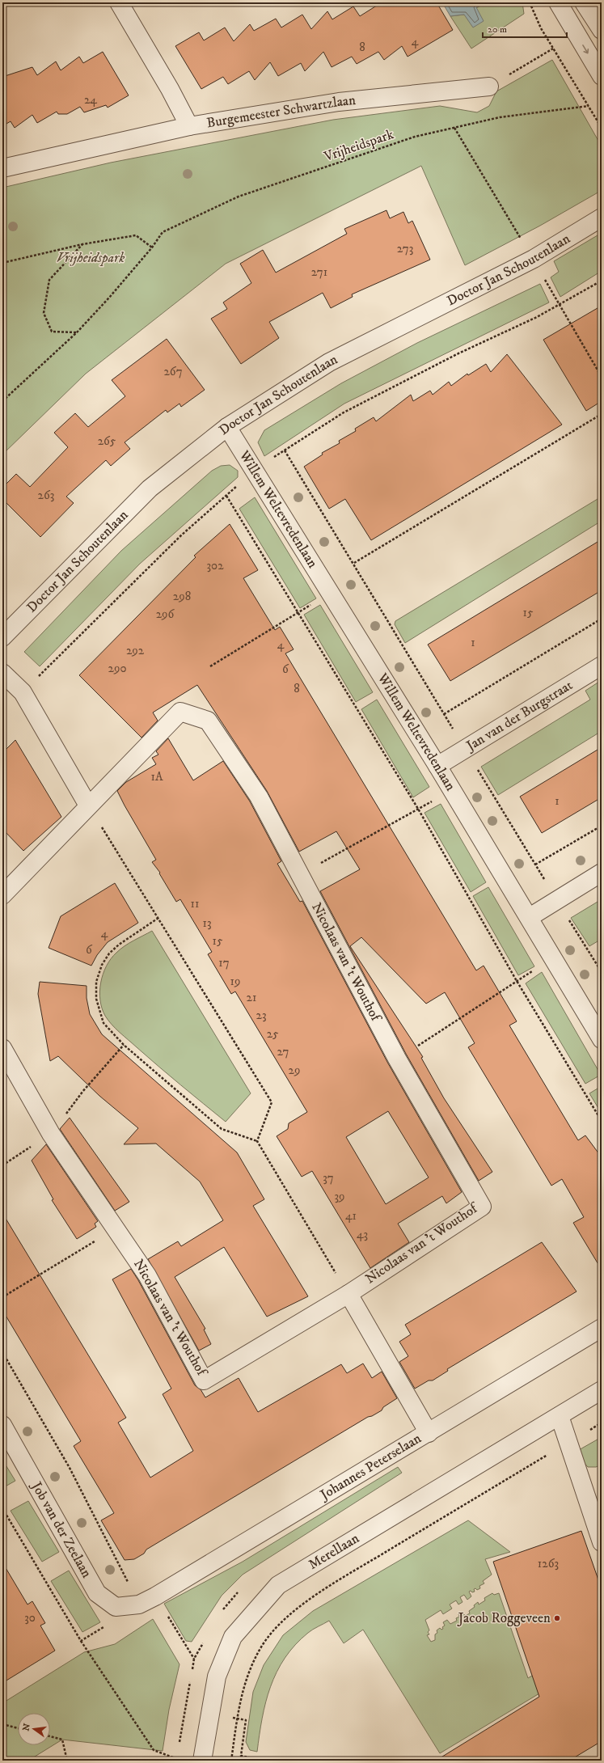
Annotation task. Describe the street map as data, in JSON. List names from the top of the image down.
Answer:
{
  "streets": {
    "street": [
      "Burgemeester Schwartzlaan",
      "Doctor Jan Schoutenlaan",
      "Willem Weltevredenlaan",
      "Jan van der Burgstraat",
      "Nicolaas van 't Wouthof",
      "Johannes Peterselaan",
      "Job van der Zeelaan",
      "Merellaan"
    ],
    "path": ["Vrijheidspark"]
  },
  "crossings": [
    ["Doctor Jan Schoutenlaan", "Willem Weltevredenlaan"],
    ["Willem Weltevredenlaan", "Jan van der Burgstraat"],
    ["Johannes Peterselaan", "Job van der Zeelaan"]
  ],
  "parks": ["Vrijheidspark"],
  "places": ["Jacob Roggeveen"],
  "house_numbers": [
    "4",
    "8",
    "24",
    "273",
    "271",
    "267",
    "265",
    "263",
    "302",
    "298",
    "15",
    "296",
    "1",
    "4",
    "292",
    "290",
    "6",
    "8",
    "1A",
    "1",
    "11",
    "13",
    "4",
    "15",
    "6",
    "17",
    "19",
    "21",
    "23",
    "25",
    "27",
    "29",
    "37",
    "39",
    "41",
    "43",
    "1263",
    "30"
  ],
  "scale_bar": "20 m",
  "north": "left"
}
